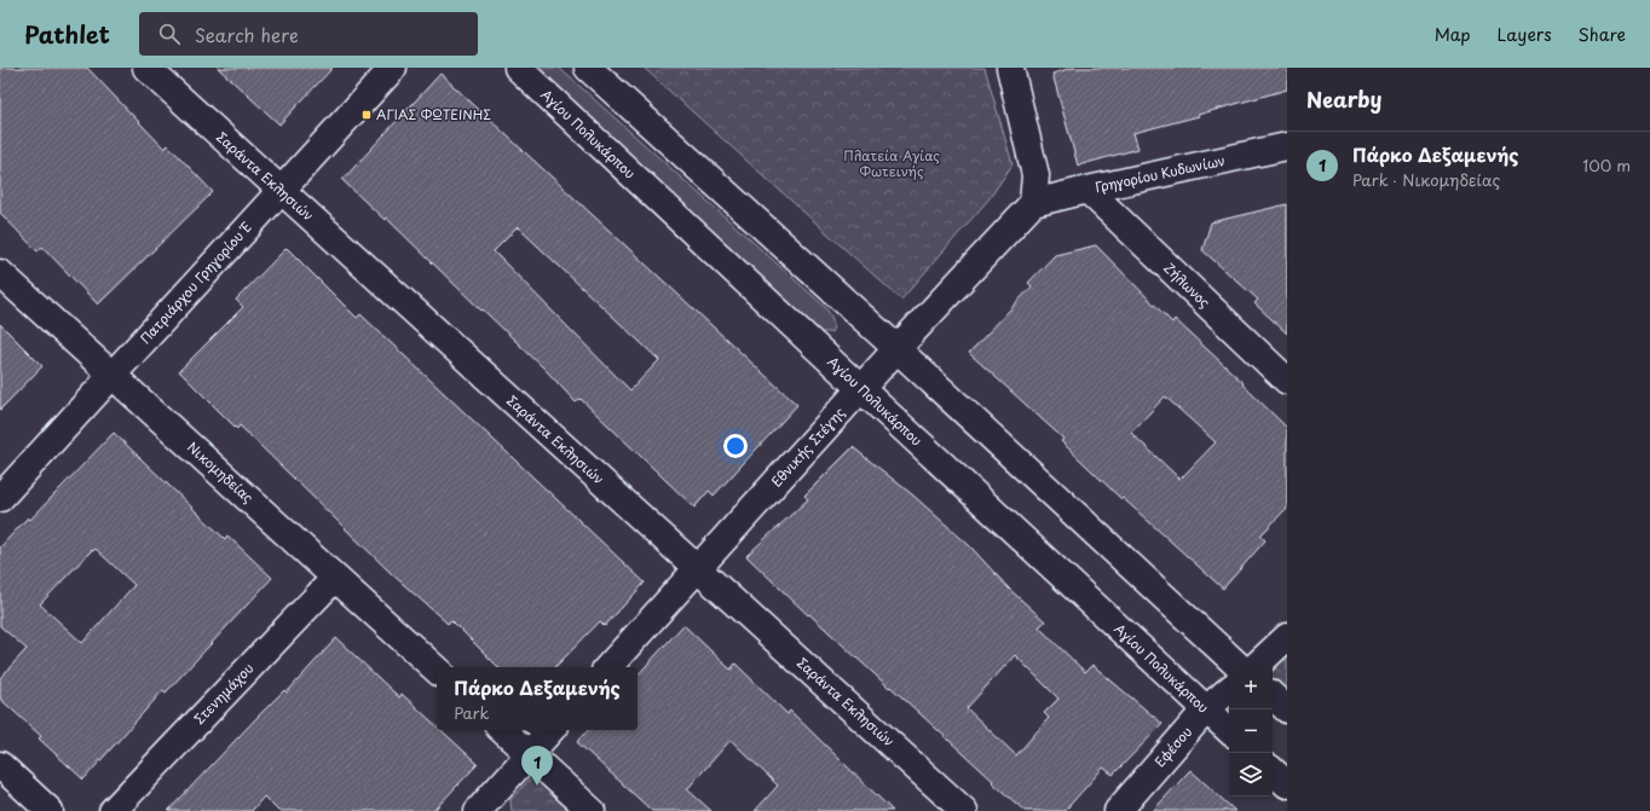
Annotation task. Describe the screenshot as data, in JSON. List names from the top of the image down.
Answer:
{
  "streets": {
    "street": [
      "Αγίου Πολυκάρπου",
      "Γρηγορίου Κυδωνίων",
      "Σαράντα Εκλησιών",
      "Πατριάρχου Γρηγορίου Ε΄",
      "Ζήλωνος",
      "Εθνικής Στέγης",
      "Νικομηδείας",
      "Στενημάχου",
      "Εφέσου"
    ]
  },
  "crossings": [
    ["Αγίου Πολυκάρπου", "Εθνικής Στέγης"],
    ["Αγίου Πολυκάρπου", "Εφέσου"],
    ["Γρηγορίου Κυδωνίων", "Ζήλωνος"],
    ["Γρηγορίου Κυδωνίων", "Εθνικής Στέγης"],
    ["Σαράντα Εκλησιών", "Πατριάρχου Γρηγορίου Ε΄"],
    ["Σαράντα Εκλησιών", "Εθνικής Στέγης"],
    ["Πατριάρχου Γρηγορίου Ε΄", "Νικομηδείας"],
    ["Νικομηδείας", "Στενημάχου"]
  ],
  "parks": ["Πλατεία Αγίας Φωτεινής"],
  "places": {
    "transit": ["ΑΓΙΑΣ ΦΩΤΕΙΝΗΣ"]
  },
  "page": {
    "header": "Pathlet",
    "search": "Search here",
    "nav": ["Map", "Layers", "Share"],
    "heading": "Nearby",
    "list": [
      {
        "mark": "1",
        "name": "Πάρκο Δεξαμενής",
        "note": "Park · Νικομηδείας",
        "value": "100 m"
      }
    ],
    "map_buttons": ["+", "−"],
    "popup": ["Πάρκο Δεξαμενής", "Park"],
    "pins": "1"
  }
}
